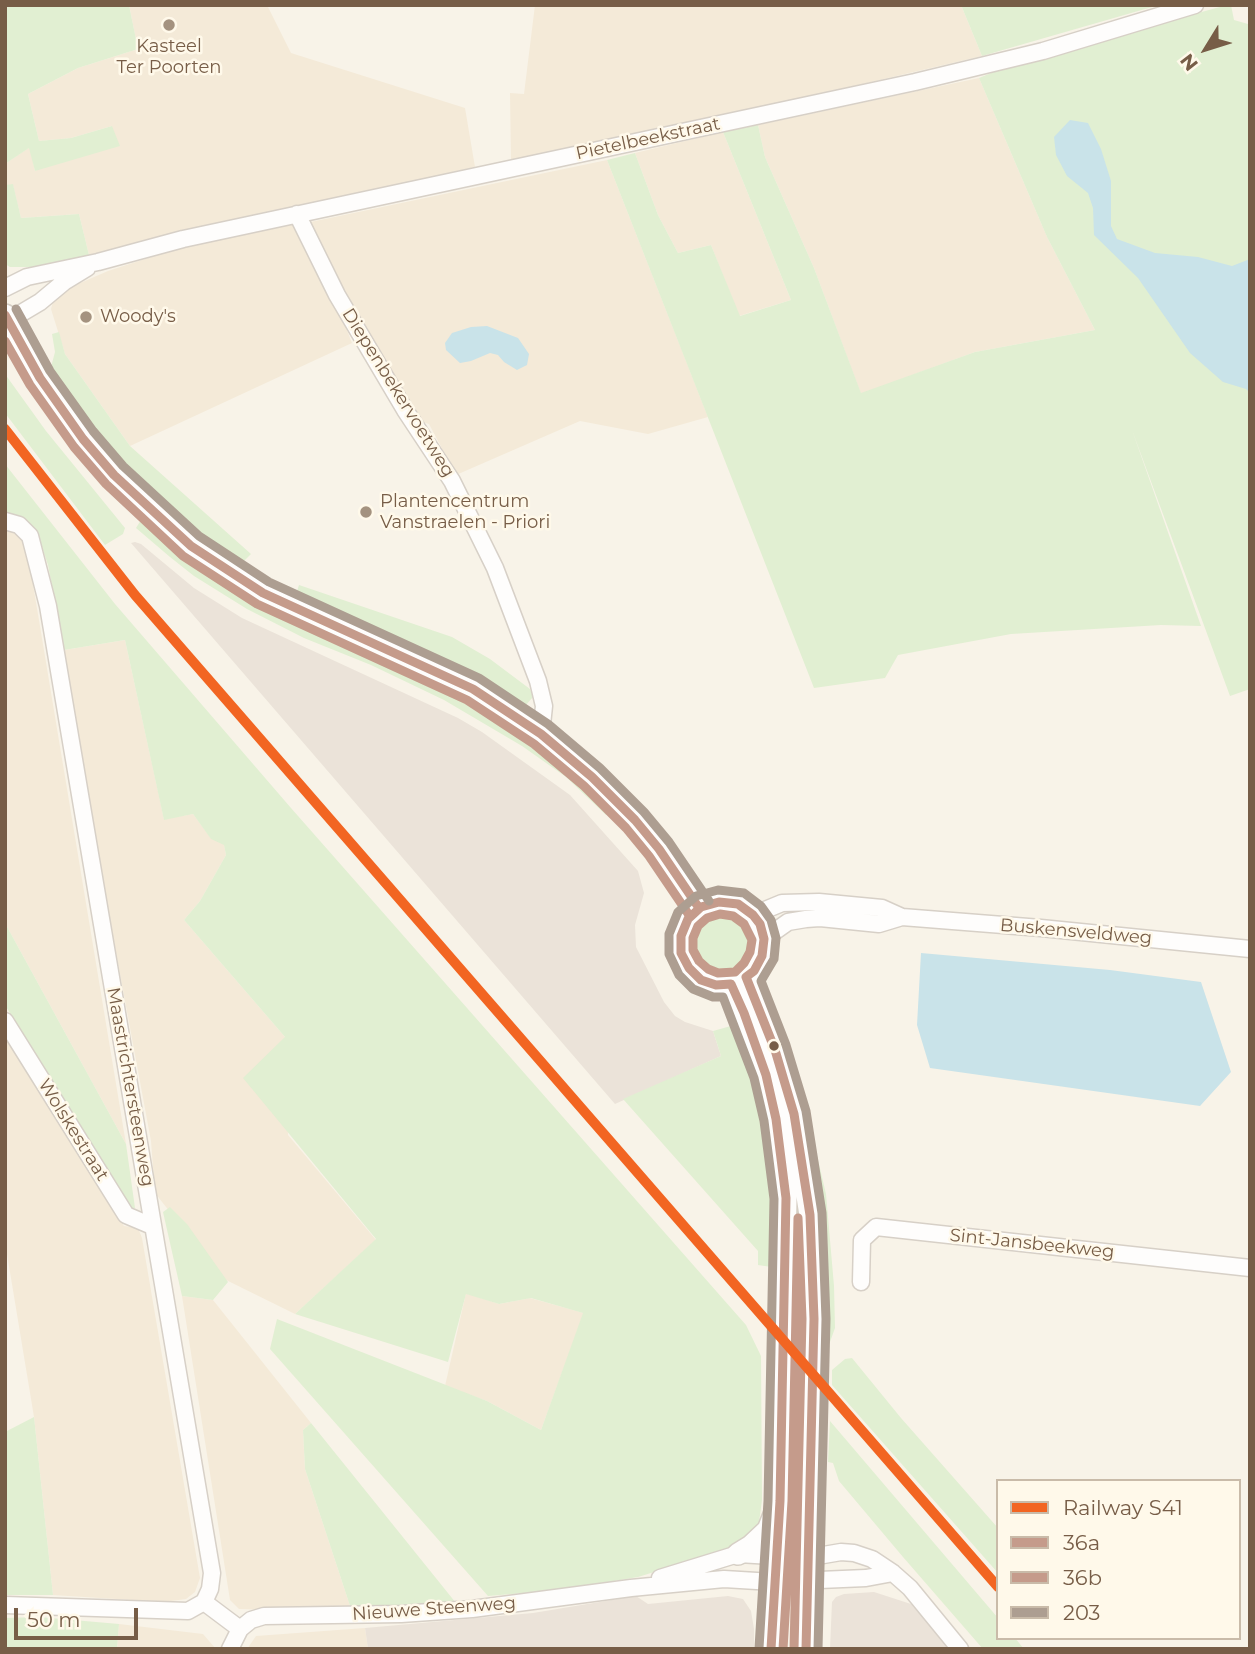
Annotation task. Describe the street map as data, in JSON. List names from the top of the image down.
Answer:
{
  "streets": {
    "street": [
      "Pietelbeekstraat",
      "Diepenbekervoetweg",
      "Buskensveldweg",
      "Maastrichtersteenweg",
      "Wolskestraat",
      "Sint-Jansbeekweg",
      "Nieuwe Steenweg"
    ]
  },
  "crossings": [
    ["Pietelbeekstraat", "Diepenbekervoetweg"],
    ["Maastrichtersteenweg", "Wolskestraat"]
  ],
  "places": ["Kasteel Ter Poorten", "Woody's", "Plantencentrum Vanstraelen - Priori"],
  "lines": [
    "transit line 203",
    "transit line 36a",
    "transit line 36b",
    "rail line S41"
  ],
  "legend": [
    "Railway S41",
    "36a",
    "36b",
    "203"
  ],
  "scale_bar": "50 m",
  "north": "bottom left"
}
